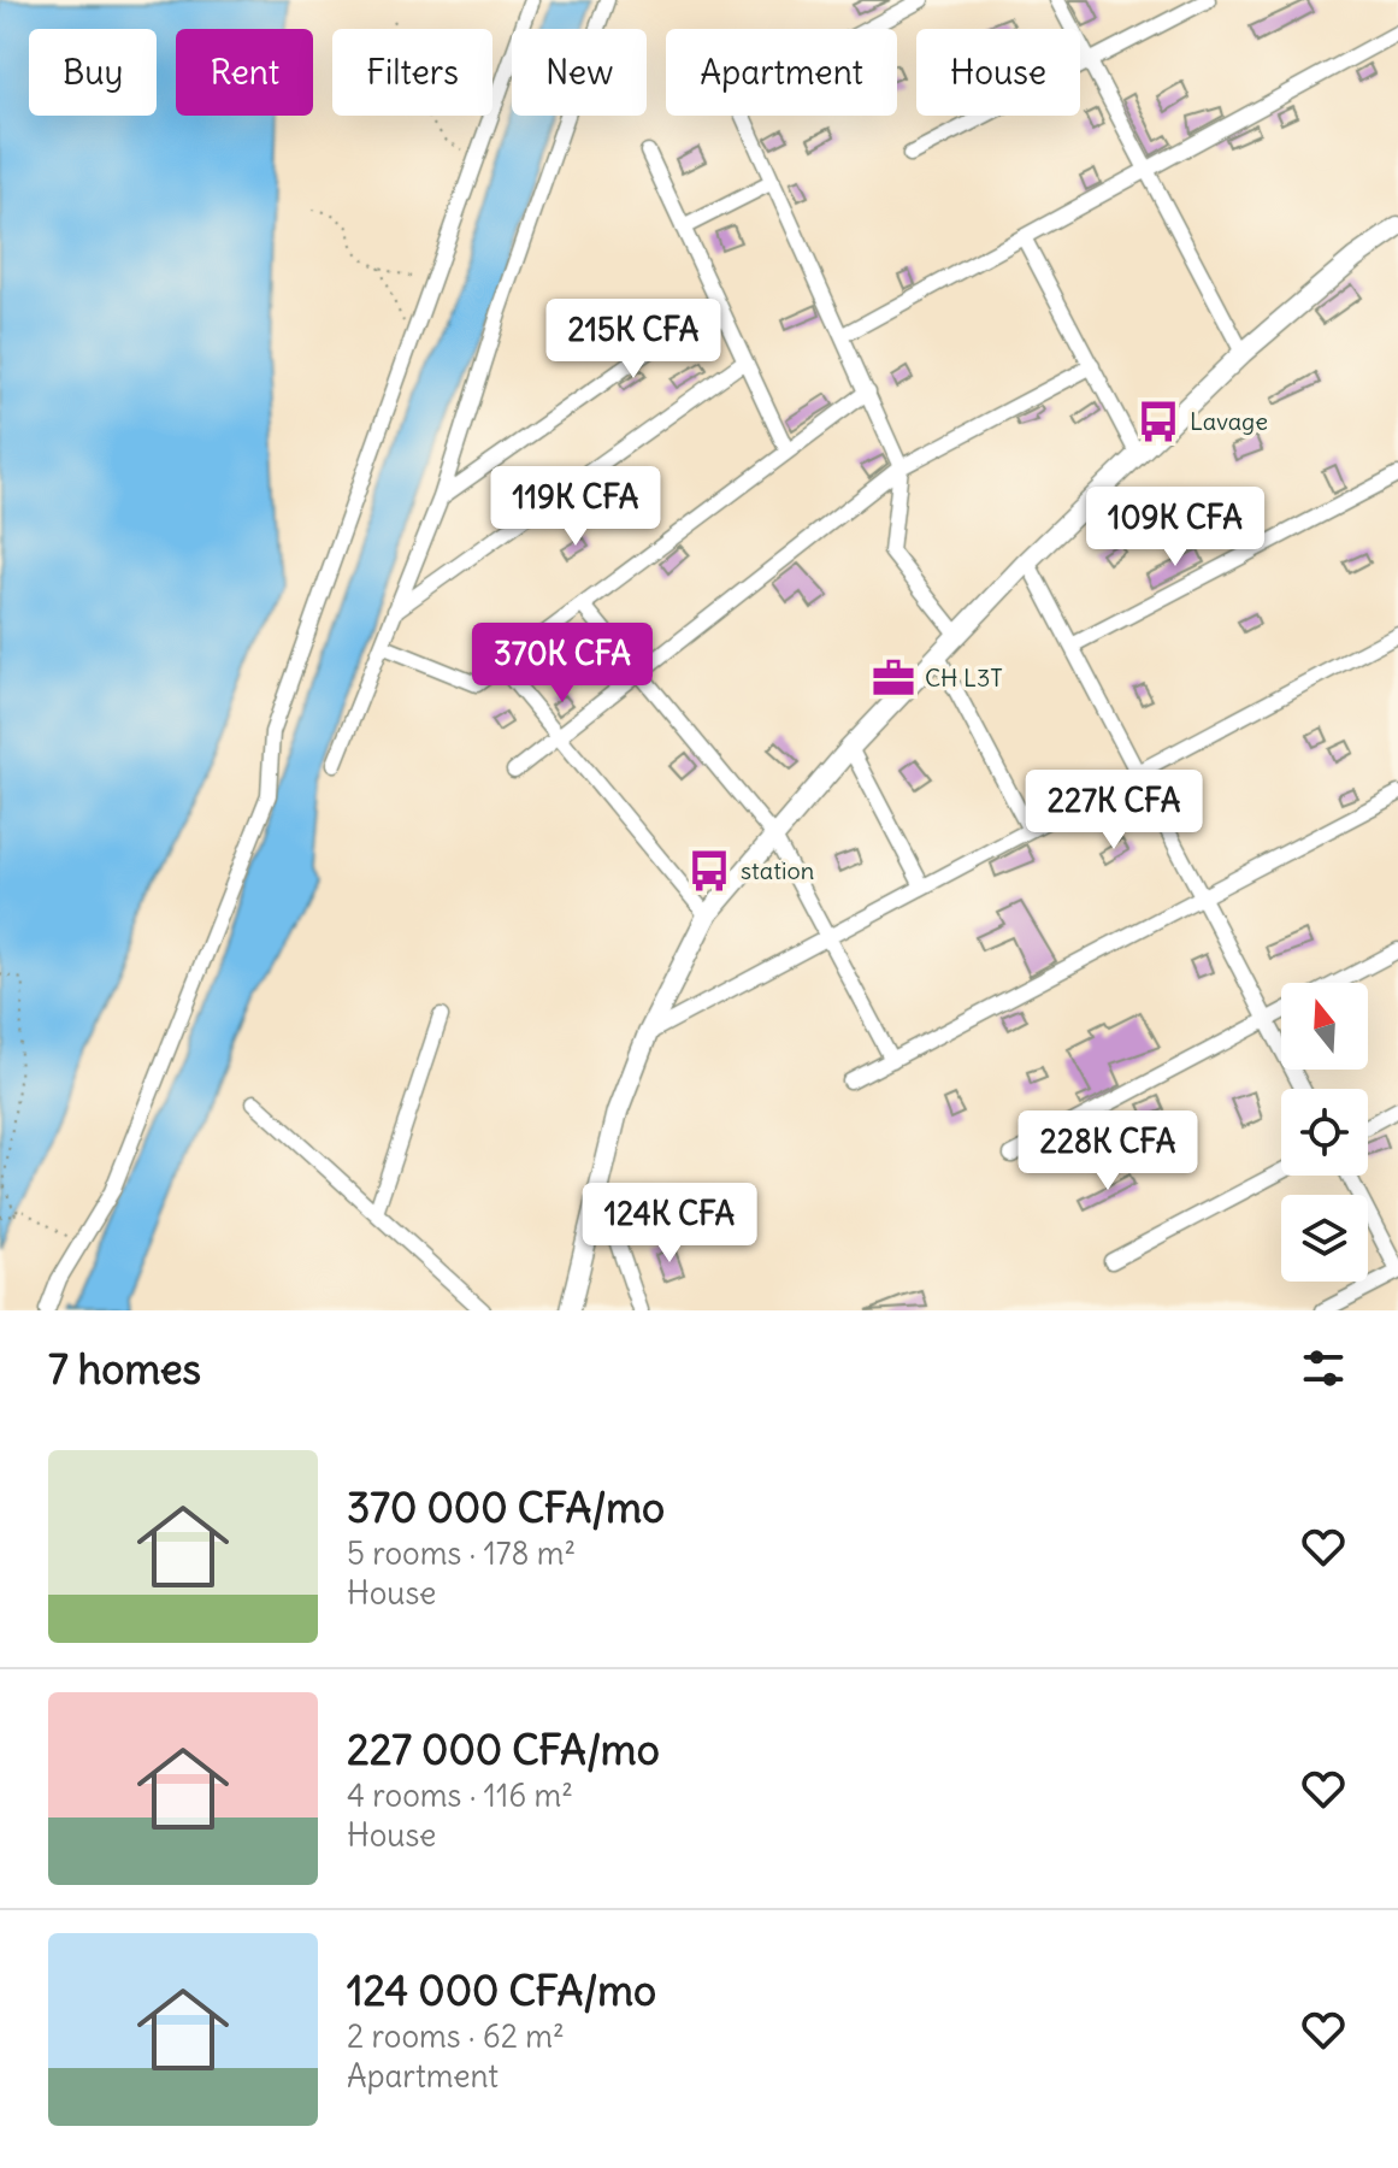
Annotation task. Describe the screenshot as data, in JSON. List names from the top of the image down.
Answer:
{
  "places": {
    "bus stop": ["Lavage", "station"],
    "office": ["CH L3T"]
  },
  "north": "top",
  "page": {
    "chip": [
      "Buy",
      "Rent",
      "Filters",
      "New",
      "Apartment",
      "House"
    ],
    "price": [
      "215K CFA",
      "119K CFA",
      "109K CFA",
      "370K CFA",
      "227K CFA",
      "228K CFA",
      "124K CFA"
    ],
    "heading": "7 homes",
    "list": [
      {
        "name": "370 000 CFA/mo",
        "note": "5 rooms · 178 m² · House"
      },
      {
        "name": "227 000 CFA/mo",
        "note": "4 rooms · 116 m² · House"
      },
      {
        "name": "124 000 CFA/mo",
        "note": "2 rooms · 62 m² · Apartment"
      }
    ]
  }
}
